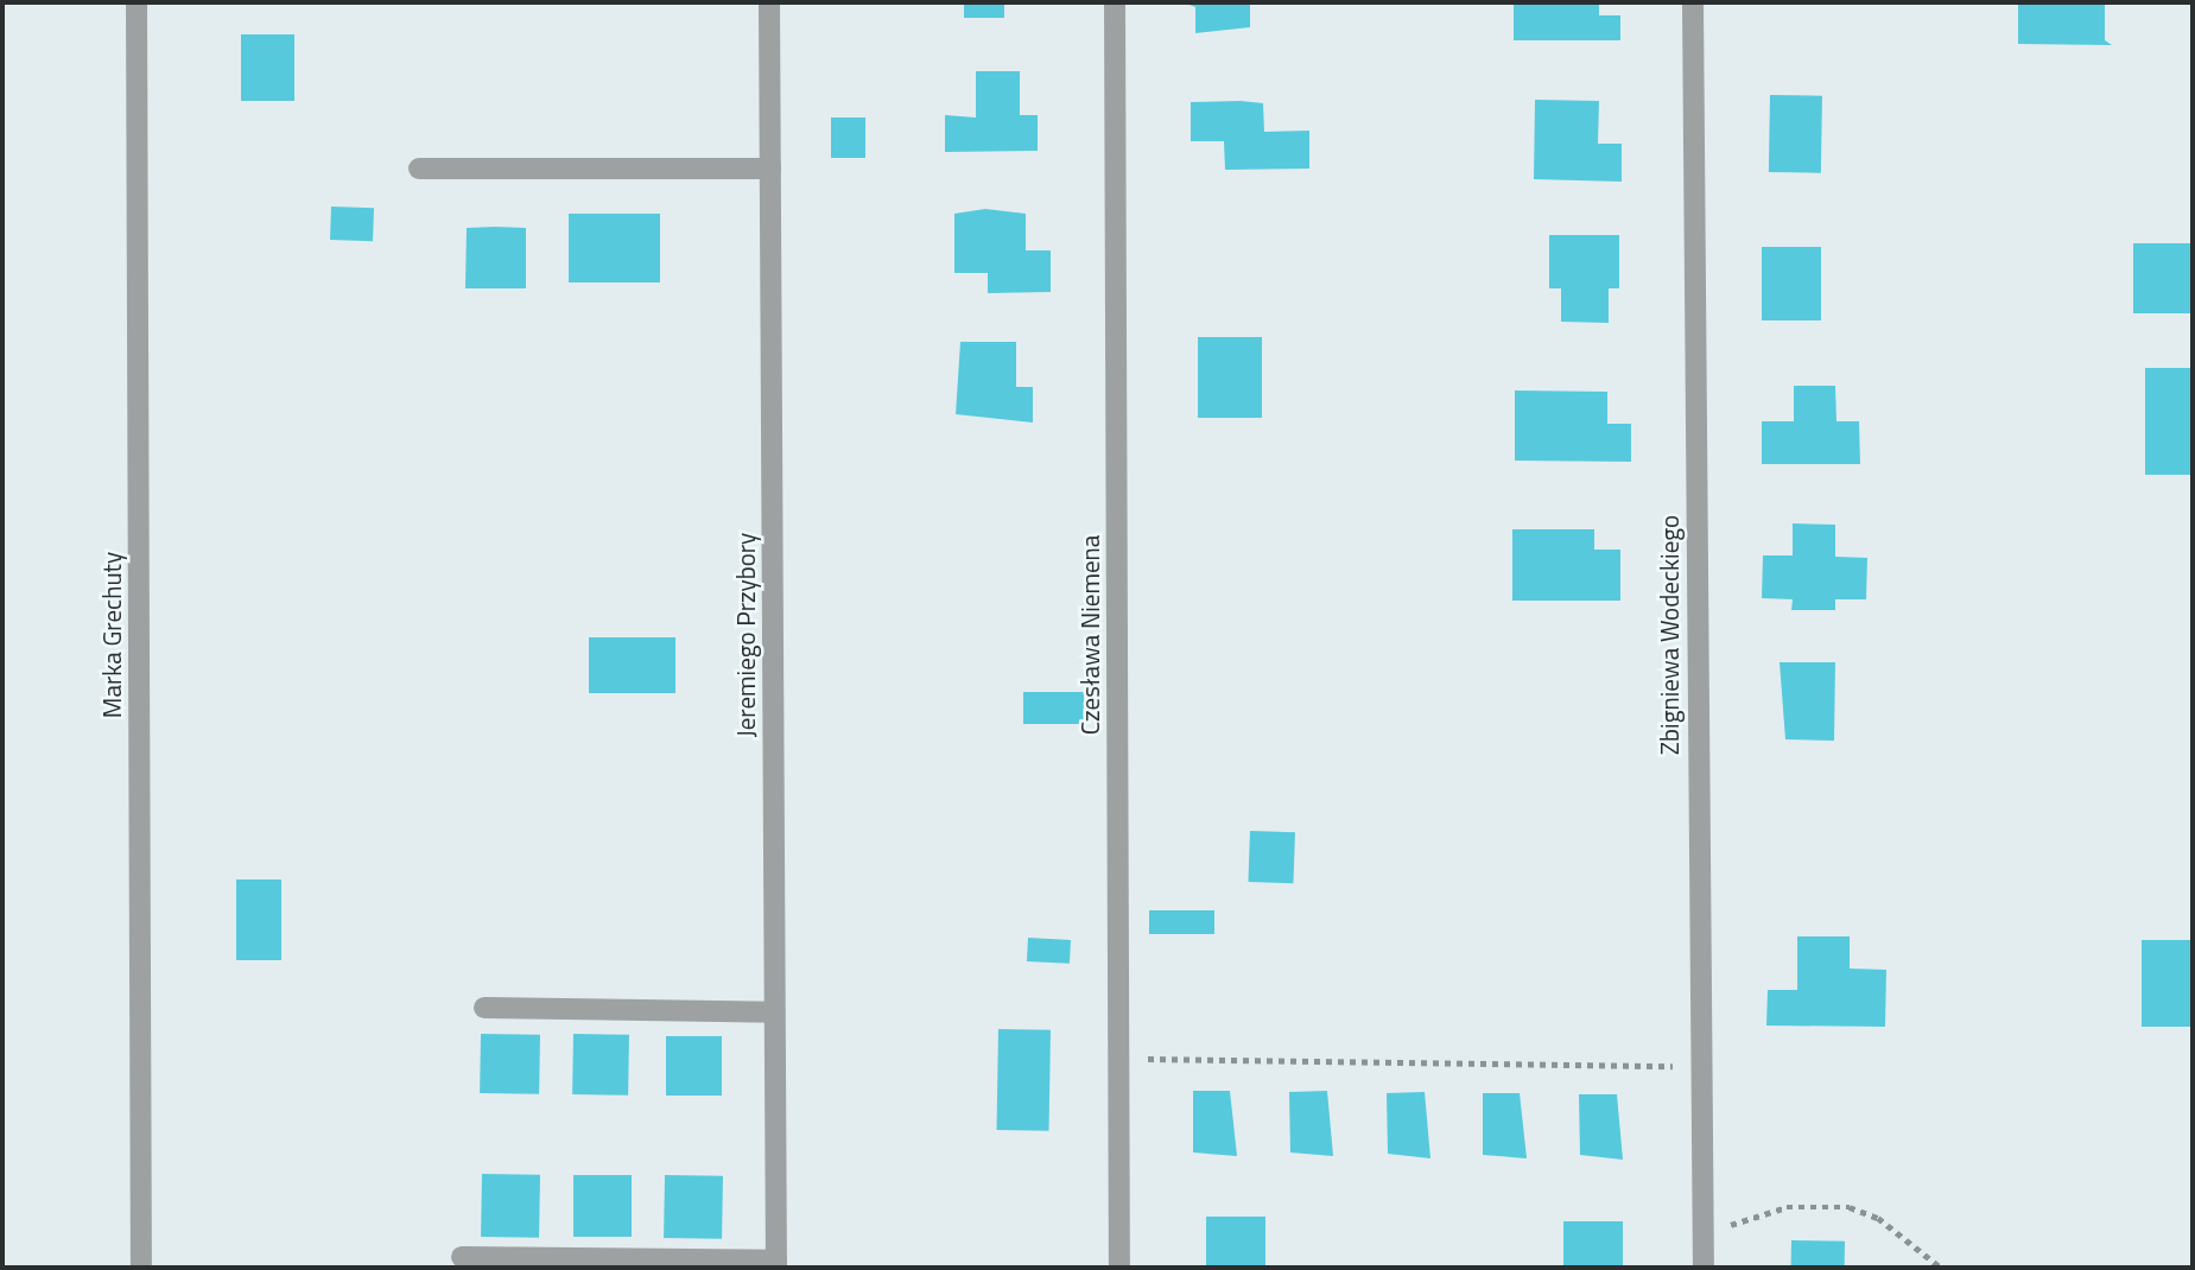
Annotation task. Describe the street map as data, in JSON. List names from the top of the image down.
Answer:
{
  "streets": {
    "street": [
      "Marka Grechuty",
      "Jeremiego Przybory",
      "Czesława Niemena",
      "Zbigniewa Wodeckiego"
    ]
  }
}
